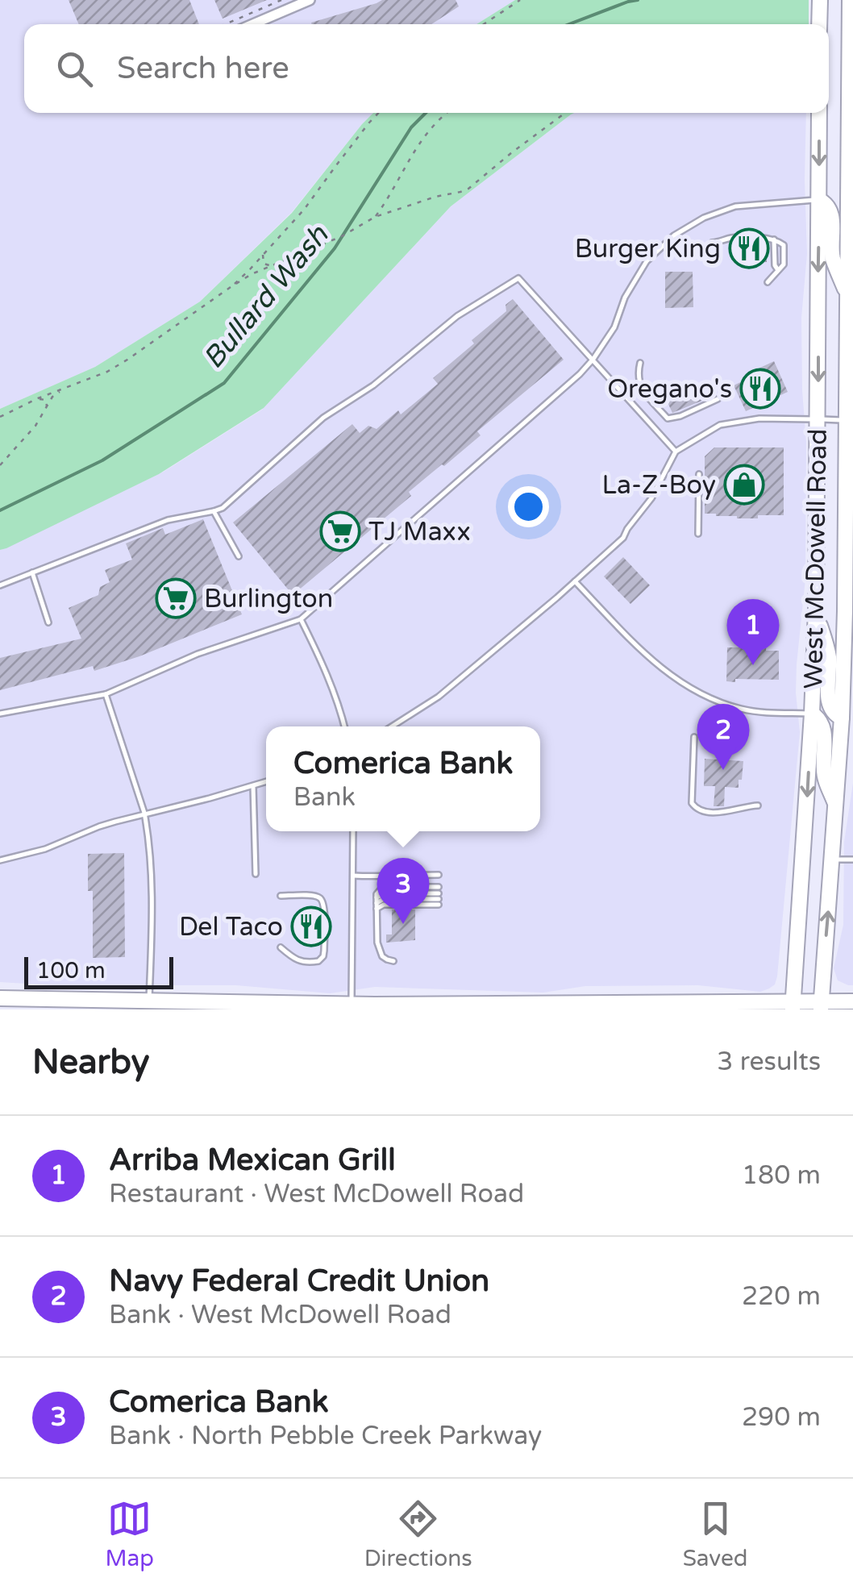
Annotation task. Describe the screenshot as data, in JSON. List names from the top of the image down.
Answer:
{
  "streets": {
    "main road": ["West McDowell Road"]
  },
  "water": ["Bullard Wash"],
  "places": {
    "restaurant": ["Burger King", "Oregano's", "Del Taco"],
    "shop": ["La-Z-Boy"],
    "supermarket": ["TJ Maxx", "Burlington"]
  },
  "scale_bar": "100 m",
  "page": {
    "search": "Search here",
    "pins": ["1", "2", "3"],
    "popup": ["Comerica Bank", "Bank"],
    "scale": "100 m",
    "heading": ["Nearby", "3 results"],
    "list": [
      {
        "mark": "1",
        "name": "Arriba Mexican Grill",
        "note": "Restaurant · West McDowell Road",
        "value": "180 m"
      },
      {
        "mark": "2",
        "name": "Navy Federal Credit Union",
        "note": "Bank · West McDowell Road",
        "value": "220 m"
      },
      {
        "mark": "3",
        "name": "Comerica Bank",
        "note": "Bank · North Pebble Creek Parkway",
        "value": "290 m"
      }
    ],
    "nav": ["Map", "Directions", "Saved"]
  }
}
